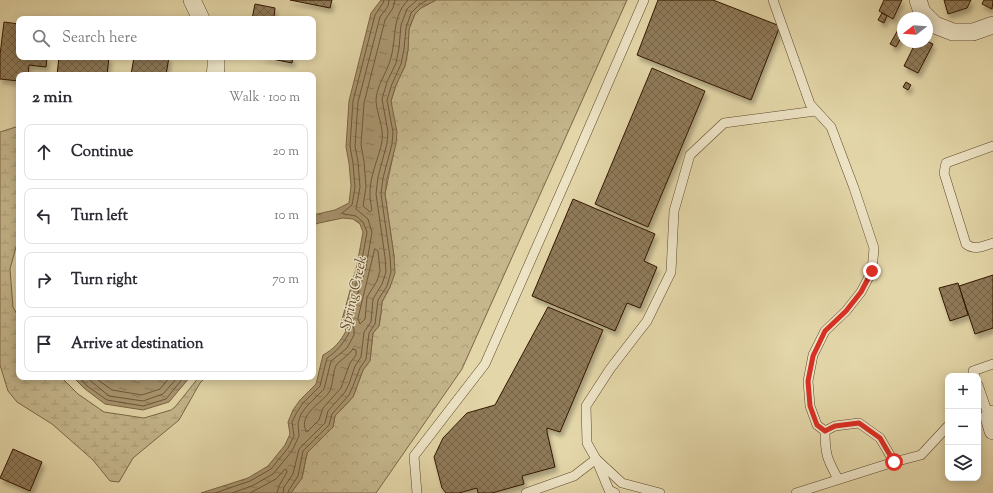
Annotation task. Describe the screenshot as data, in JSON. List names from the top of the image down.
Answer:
{
  "water": ["Spring Creek"],
  "north": "left",
  "page": {
    "search": "Search here",
    "heading": ["2 min", "Walk · 100 m"],
    "list": [
      ["Continue", "20 m"],
      ["Turn left", "10 m"],
      ["Turn right", "70 m"],
      "Arrive at destination"
    ],
    "map_buttons": ["+", "−"]
  }
}
